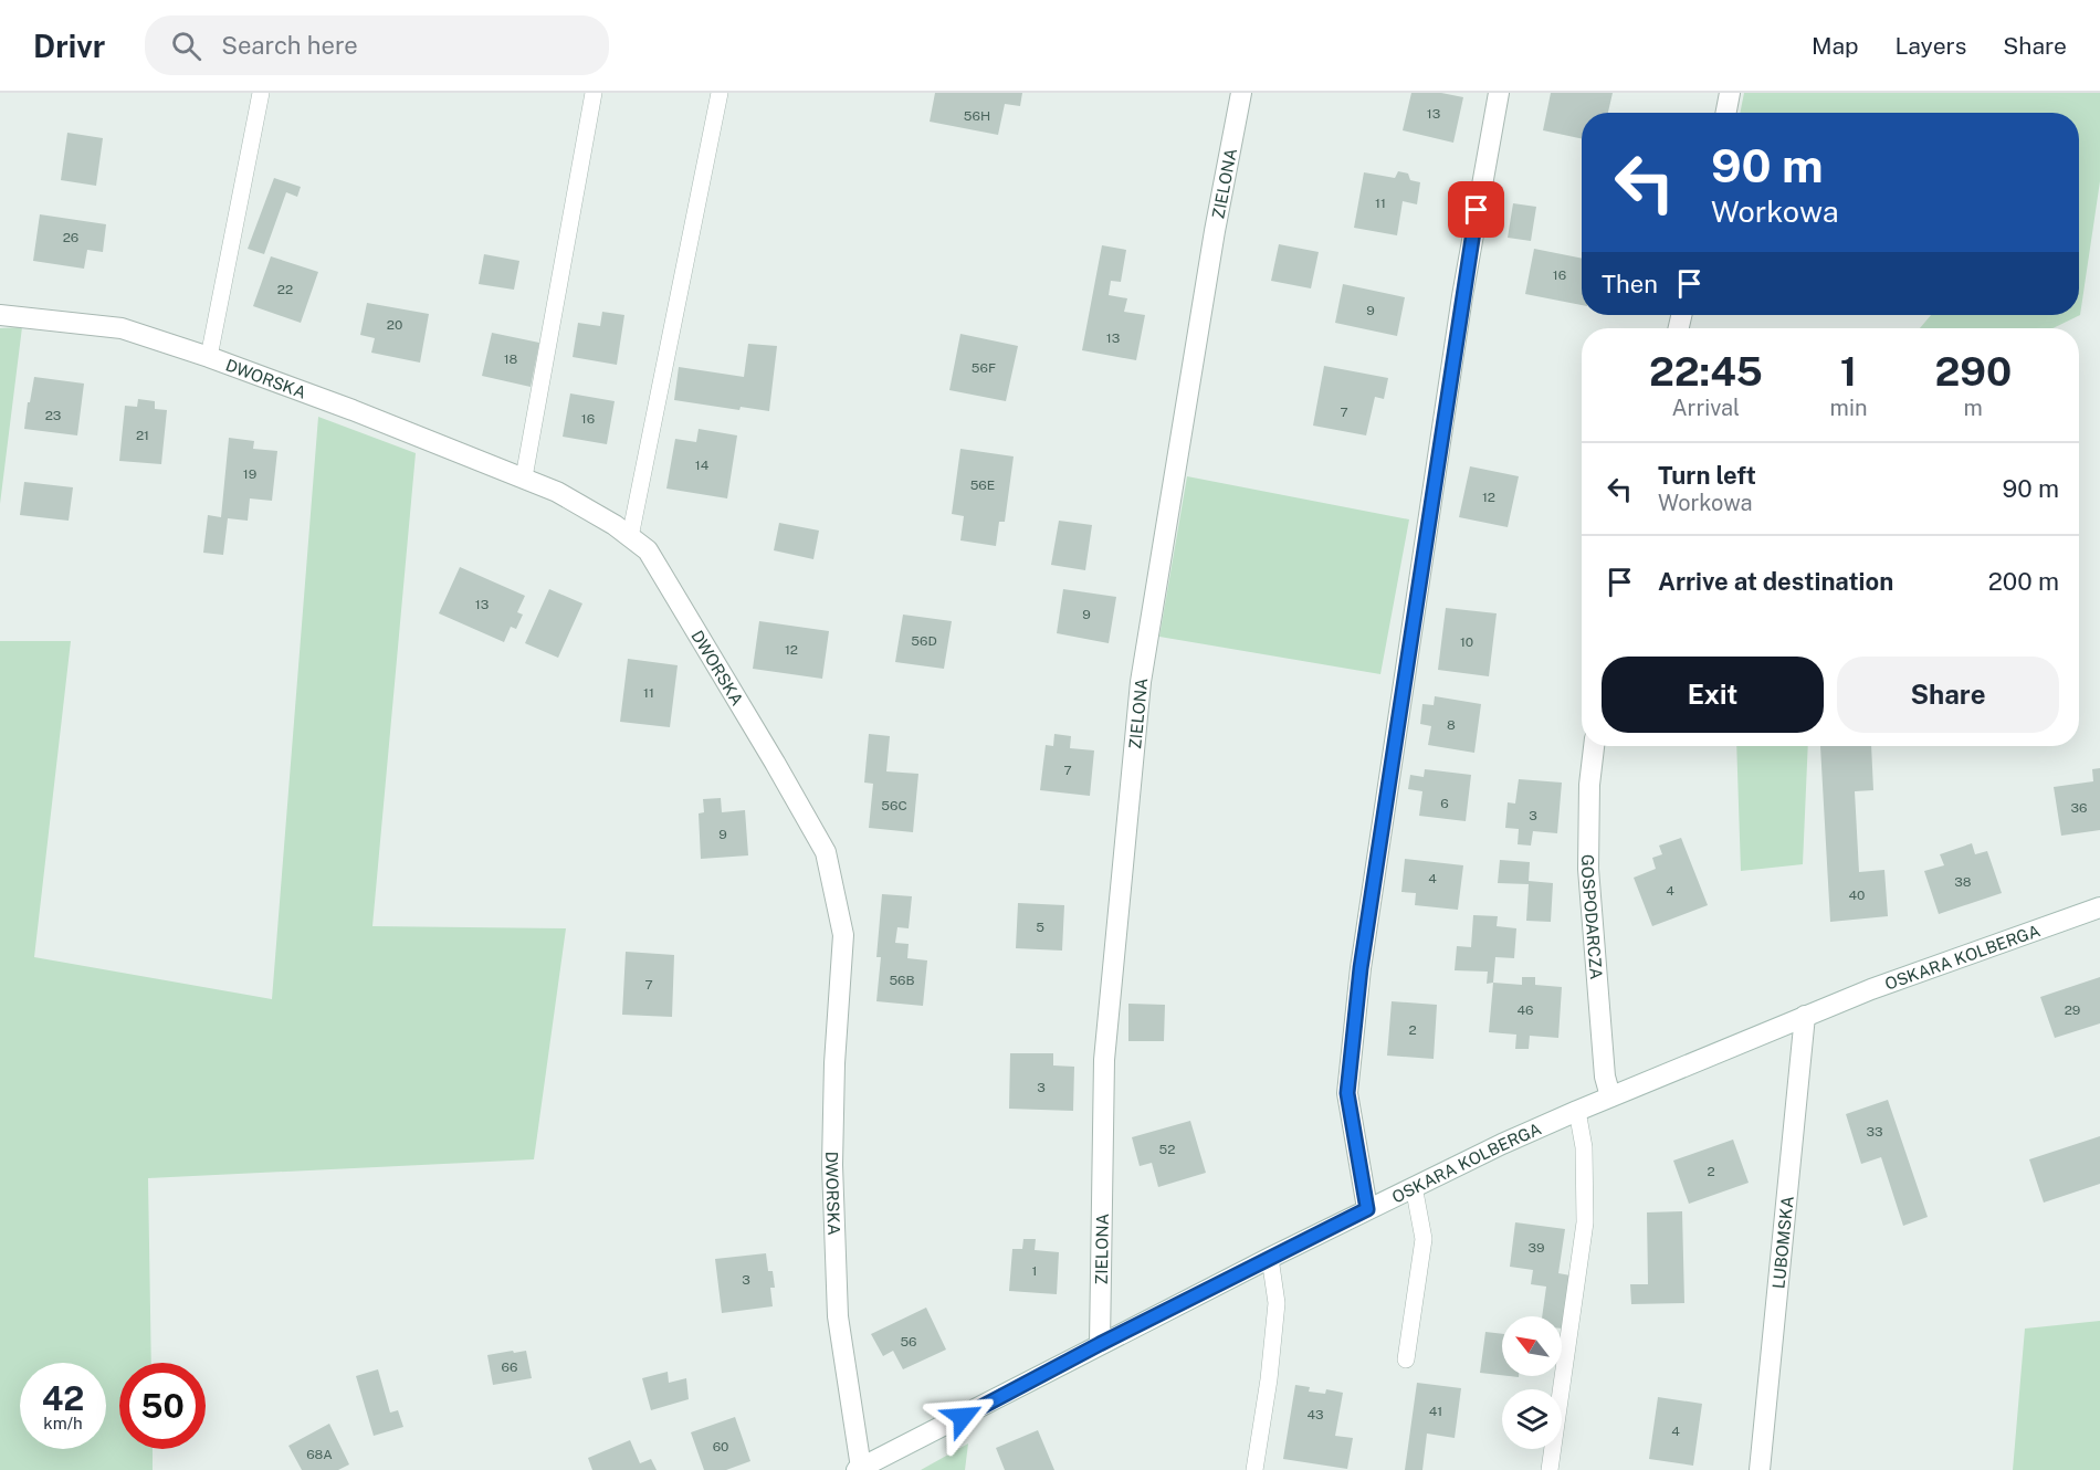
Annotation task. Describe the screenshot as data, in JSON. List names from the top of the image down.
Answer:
{
  "streets": {
    "street": [
      "ZIELONA",
      "DWORSKA",
      "GOSPODARCZA",
      "OSKARA KOLBERGA",
      "LUBOMSKA"
    ]
  },
  "crossings": [
    ["ZIELONA", "OSKARA KOLBERGA"],
    ["DWORSKA", "OSKARA KOLBERGA"],
    ["GOSPODARCZA", "OSKARA KOLBERGA"],
    ["OSKARA KOLBERGA", "LUBOMSKA"]
  ],
  "house_numbers": [
    "13",
    "56H",
    "11",
    "26",
    "16",
    "22",
    "9",
    "20",
    "13",
    "18",
    "56F",
    "7",
    "23",
    "16",
    "21",
    "14",
    "19",
    "56E",
    "12",
    "13",
    "9",
    "56D",
    "10",
    "12",
    "11",
    "8",
    "7",
    "6",
    "56C",
    "36",
    "3",
    "9",
    "4",
    "38",
    "4",
    "40",
    "5",
    "56B",
    "7",
    "46",
    "29",
    "2",
    "3",
    "33",
    "52",
    "2",
    "39",
    "1",
    "3",
    "56",
    "66",
    "41",
    "43",
    "4",
    "60",
    "68A"
  ],
  "north": "top left",
  "page": {
    "header": "Drivr",
    "search": "Search here",
    "nav": ["Map", "Layers", "Share"],
    "turn": ["90 m", "Workowa"],
    "then": "Then",
    "eta": [
      "22:45",
      "Arrival",
      "1",
      "min",
      "290",
      "m"
    ],
    "list": [
      {
        "name": "Turn left",
        "note": "Workowa",
        "value": "90 m"
      },
      {
        "name": "Arrive at destination",
        "value": "200 m"
      }
    ],
    "buttons": ["Exit", "Share"],
    "speed": "42 km/h",
    "limit": "50"
  }
}
